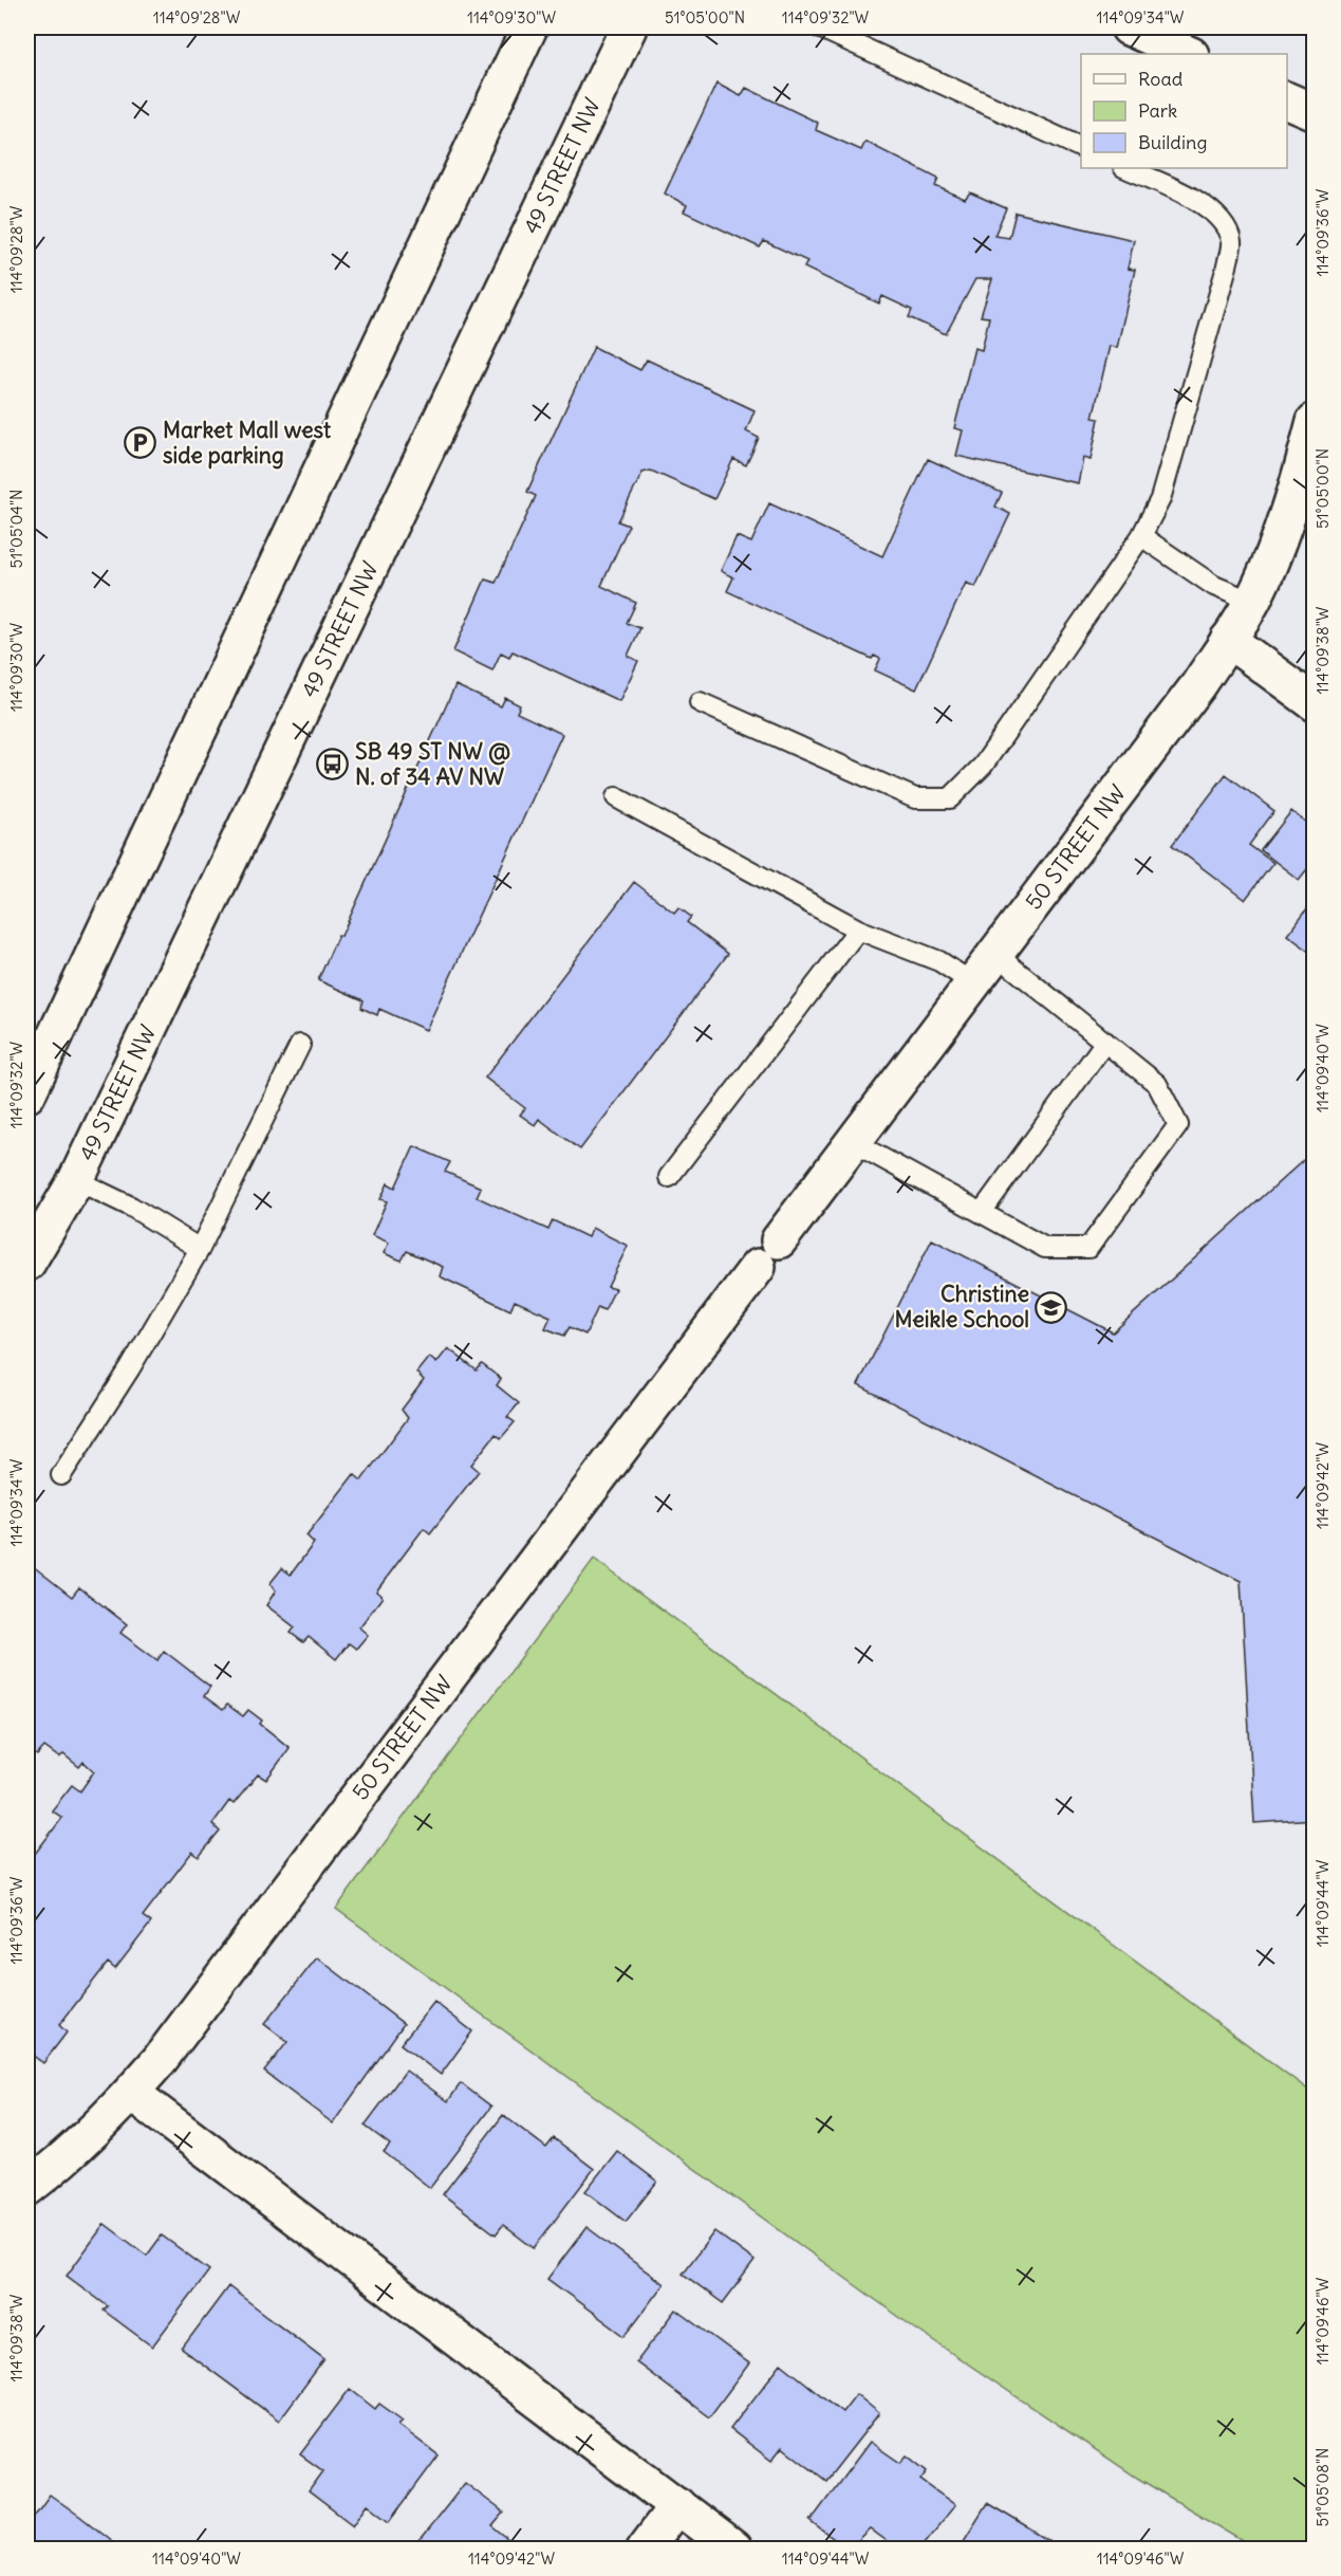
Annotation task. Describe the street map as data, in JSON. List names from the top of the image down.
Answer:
{
  "streets": {
    "street": ["49 STREET NW", "50 STREET NW"]
  },
  "places": {
    "parking": ["Market Mall west side parking"],
    "bus stop": ["SB 49 ST NW @ N. of 34 AV NW"],
    "school or university": ["Christine Meikle School"]
  },
  "legend": ["Road", "Park", "Building"],
  "coordinates": [
    "114°09'28\"W",
    "114°09'30\"W",
    "51°05'00\"N",
    "114°09'32\"W",
    "114°09'34\"W",
    "114°09'36\"W",
    "51°05'04\"N",
    "114°09'38\"W",
    "114°09'40\"W",
    "114°09'42\"W",
    "114°09'44\"W",
    "114°09'46\"W",
    "51°05'08\"N"
  ]
}
